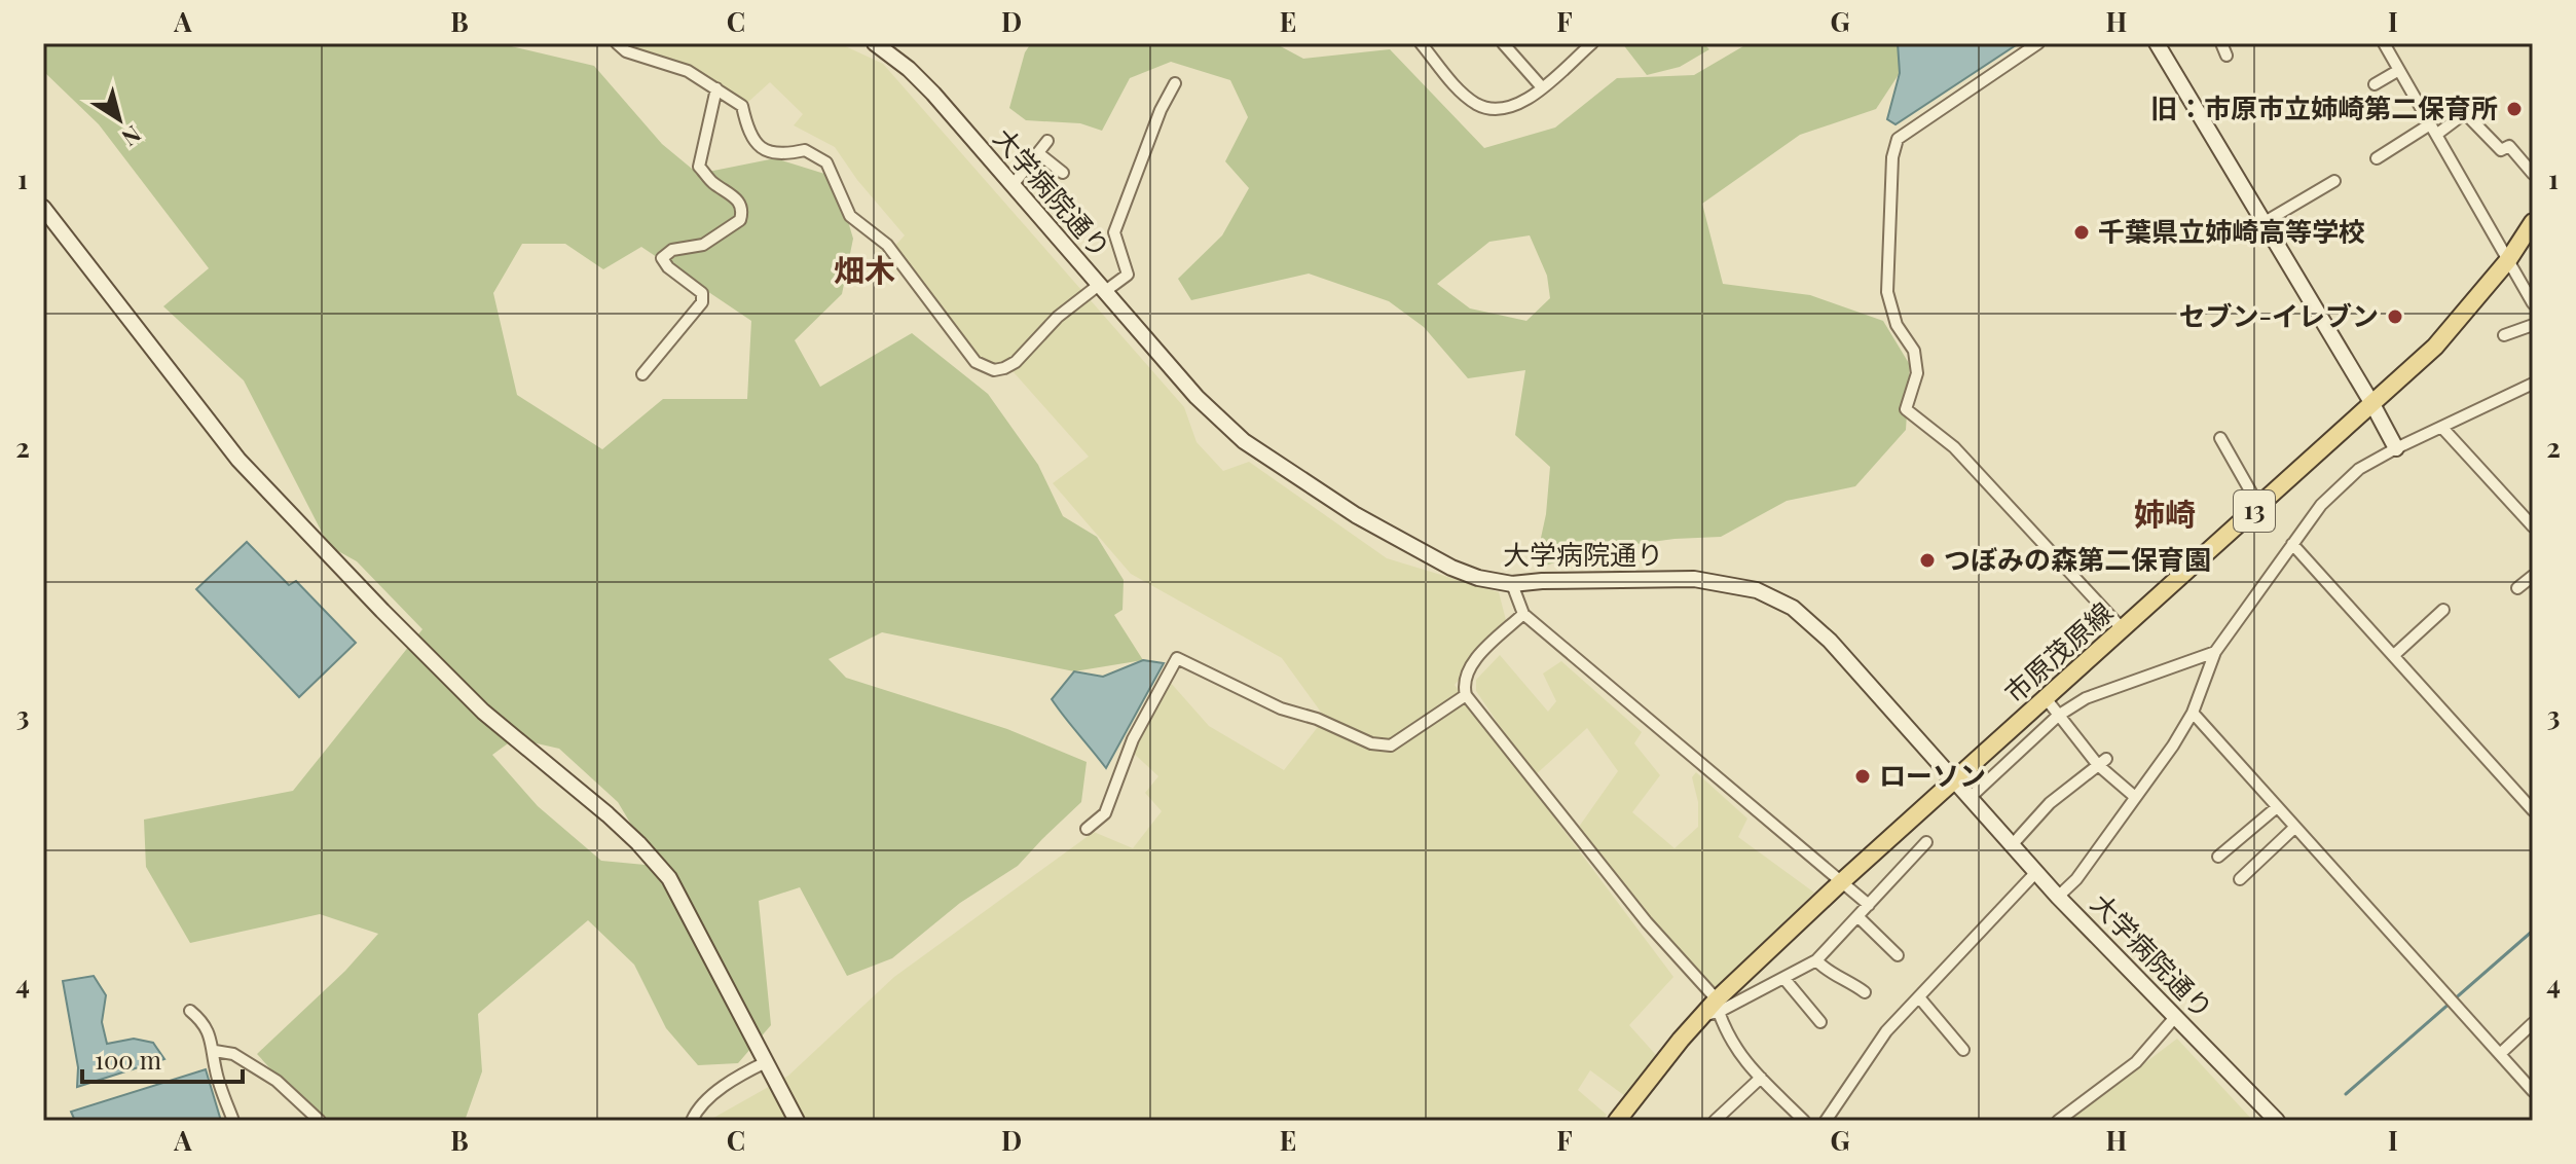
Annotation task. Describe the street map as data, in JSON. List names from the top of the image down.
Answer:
{
  "streets": {
    "main road": ["13", "市原茂原線"],
    "street": ["大学病院通り"]
  },
  "crossings": [
    ["大学病院通り", "市原茂原線"]
  ],
  "districts": ["畑木", "姉崎"],
  "places": [
    "旧：市原市立姉崎第二保育所",
    "千葉県立姉崎高等学校",
    "セブン-イレブン",
    "つぼみの森第二保育園",
    "ローソン"
  ],
  "scale_bar": "100 m",
  "north": "bottom right",
  "grid": {
    "columns": [
      "A",
      "B",
      "C",
      "D",
      "E",
      "F",
      "G",
      "H",
      "I"
    ],
    "rows": [
      "1",
      "2",
      "3",
      "4"
    ]
  }
}
